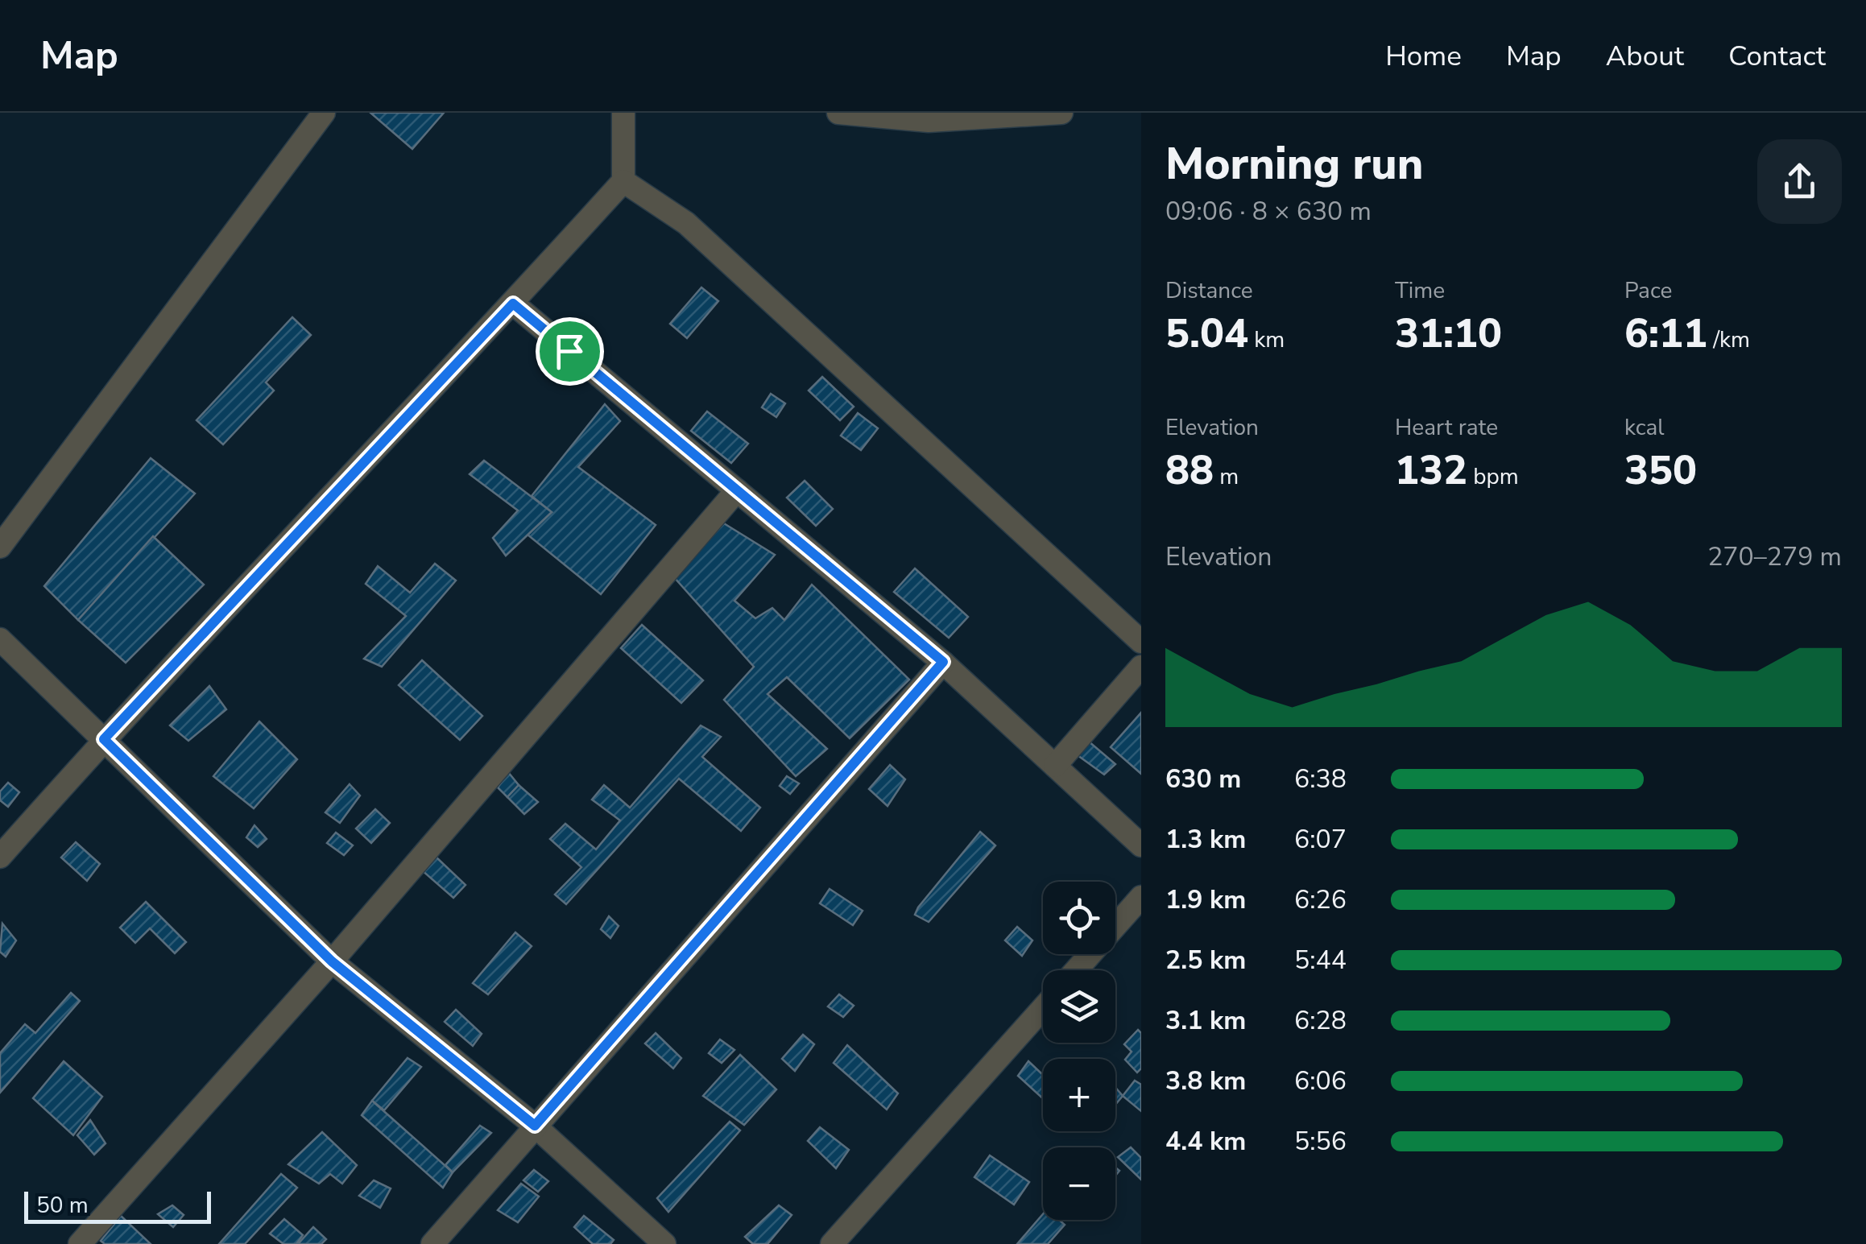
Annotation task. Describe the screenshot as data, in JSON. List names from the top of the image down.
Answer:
{
  "scale_bar": "50 m",
  "page": {
    "header": "Map",
    "nav": [
      "Home",
      "Map",
      "About",
      "Contact"
    ],
    "heading": ["Morning run", "09:06 · 8 × 630 m"],
    "stats": [
      ["Distance", "5.04 km"],
      ["Time", "31:10"],
      ["Pace", "6:11 /km"],
      ["Elevation", "88 m"],
      ["Heart rate", "132 bpm"],
      ["kcal", "350"]
    ],
    "chart": ["Elevation", "270–279 m"],
    "list": [
      {
        "name": "630 m",
        "note": "6:38"
      },
      {
        "name": "1.3 km",
        "note": "6:07"
      },
      {
        "name": "1.9 km",
        "note": "6:26"
      },
      {
        "name": "2.5 km",
        "note": "5:44"
      },
      {
        "name": "3.1 km",
        "note": "6:28"
      },
      {
        "name": "3.8 km",
        "note": "6:06"
      },
      {
        "name": "4.4 km",
        "note": "5:56"
      }
    ],
    "map_buttons": ["+", "−"],
    "scale": "50 m"
  }
}
